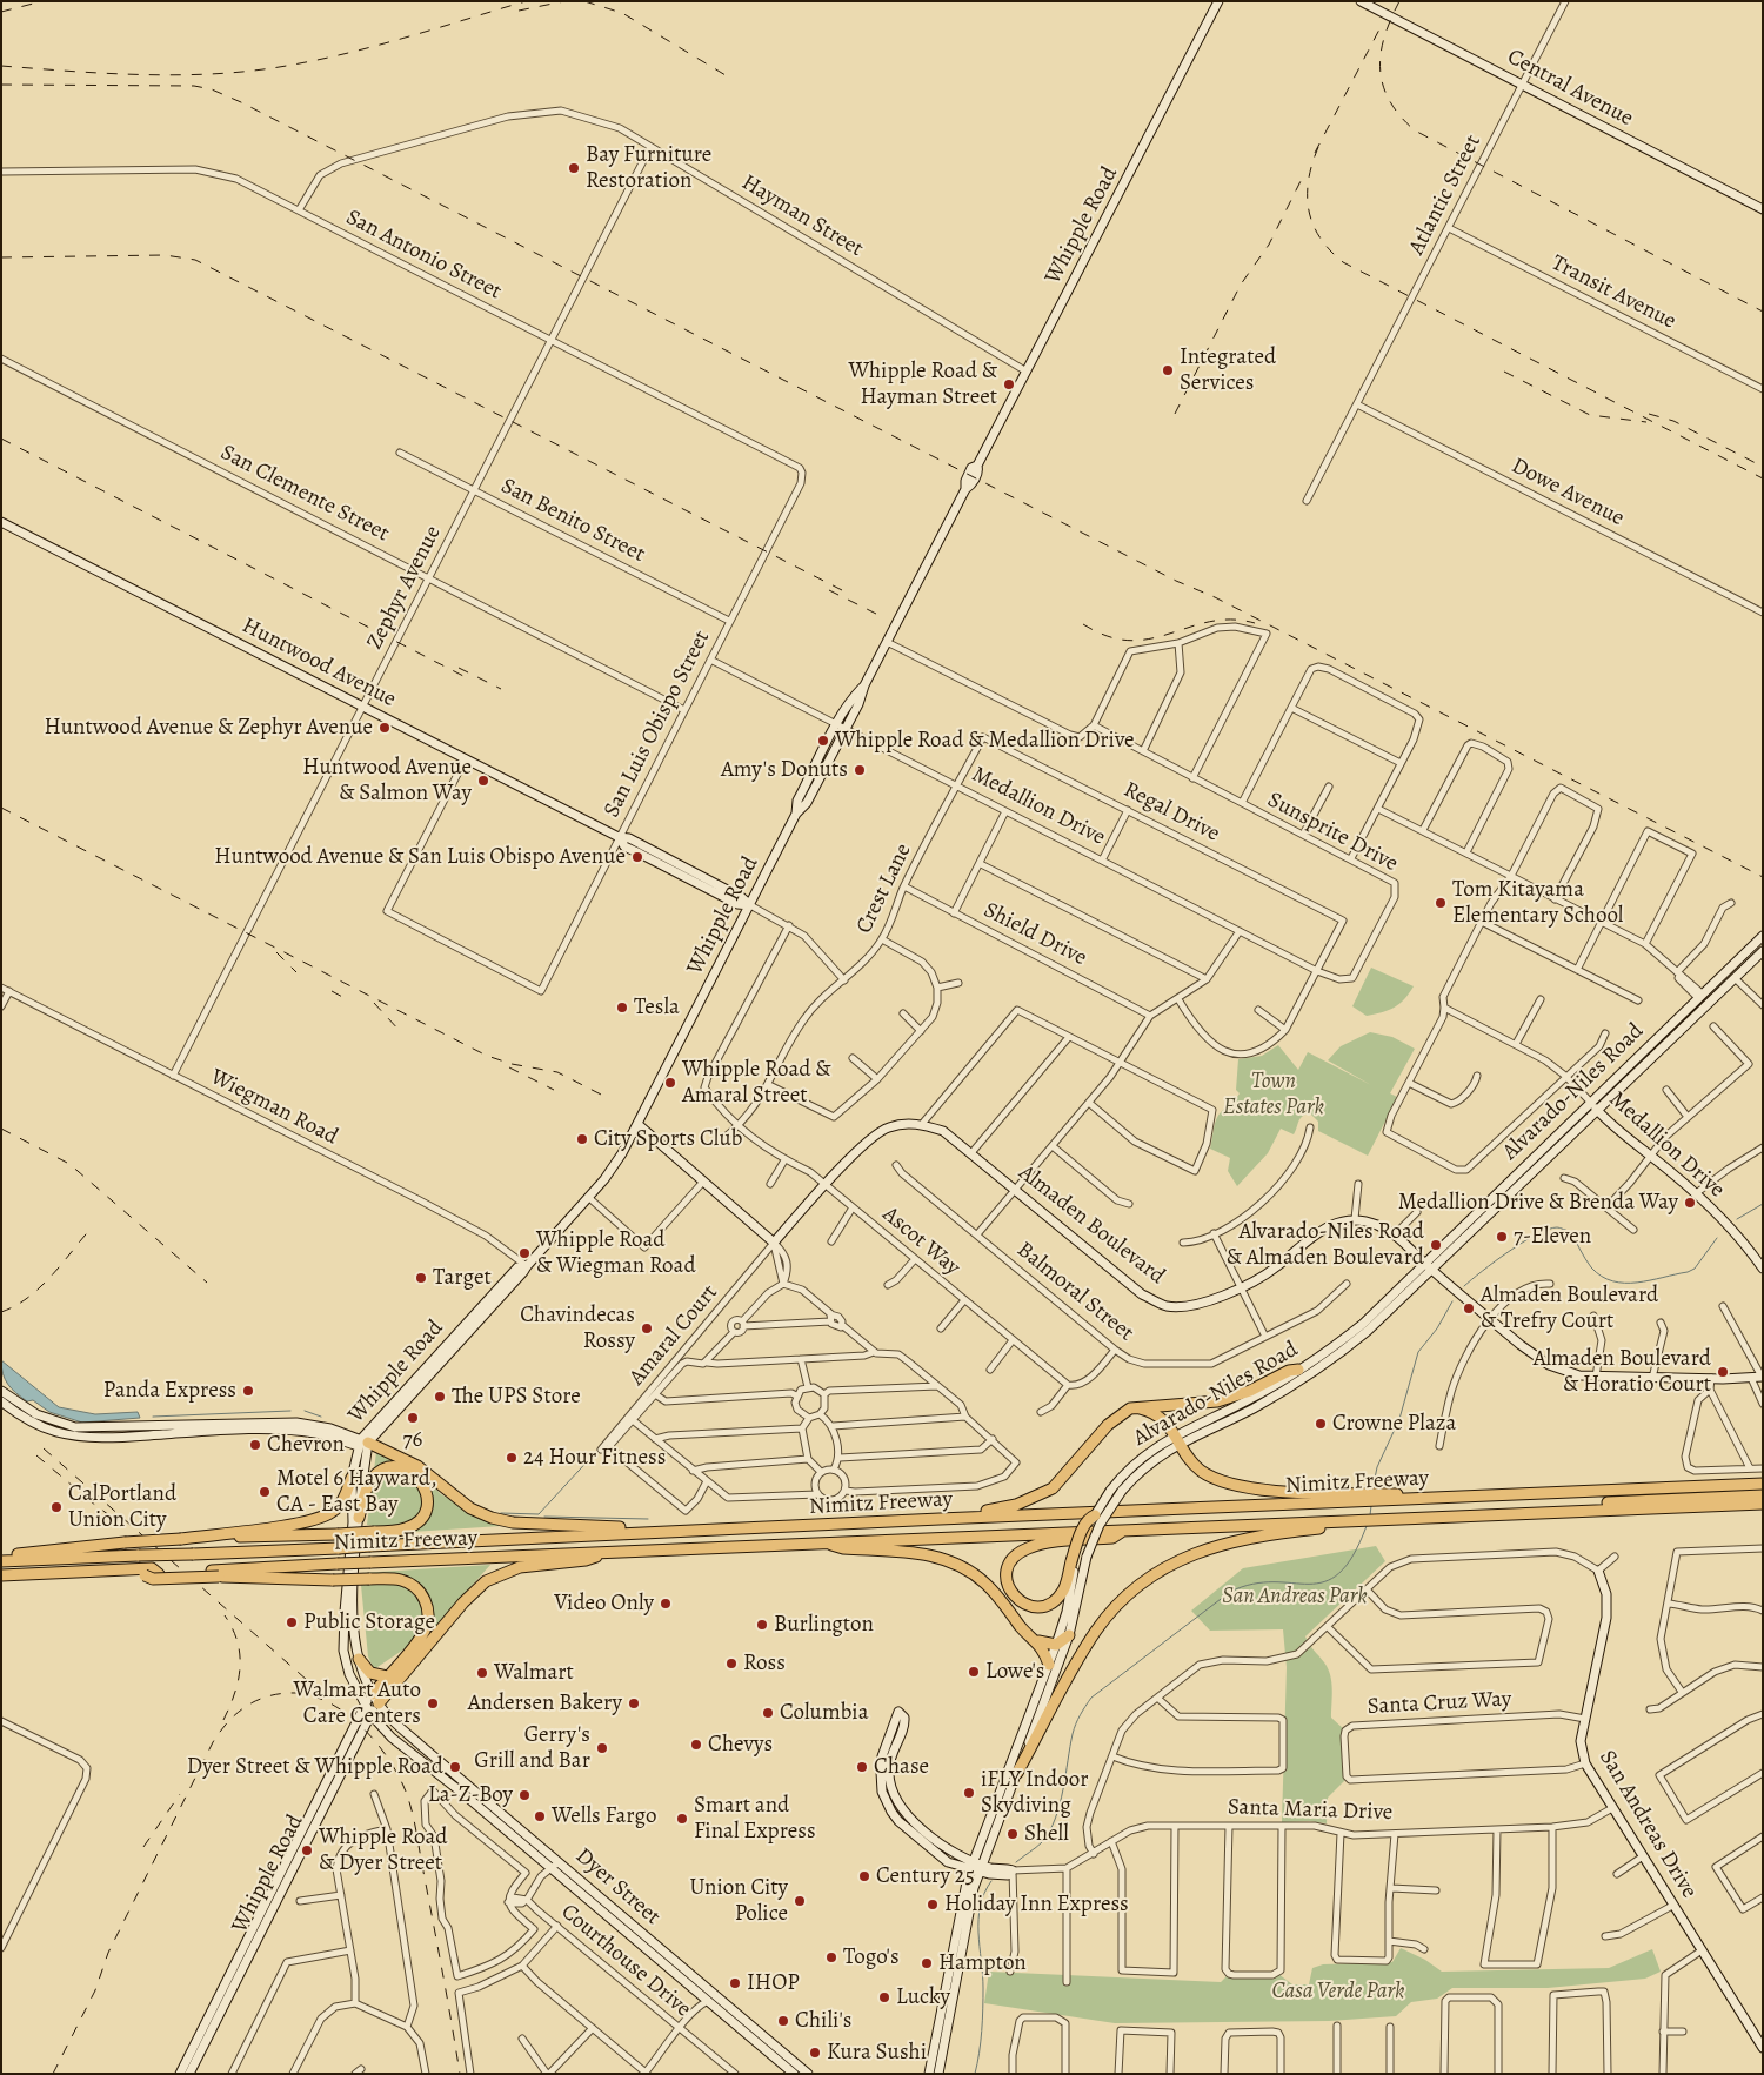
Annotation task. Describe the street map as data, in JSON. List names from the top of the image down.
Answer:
{
  "streets": {
    "highway": ["Nimitz Freeway"],
    "main road": [
      "Central Avenue",
      "Whipple Road",
      "Huntwood Avenue",
      "Medallion Drive",
      "Alvarado-Niles Road",
      "Almaden Boulevard",
      "Santa Maria Drive",
      "San Andreas Drive",
      "Dyer Street"
    ],
    "street": [
      "Atlantic Street",
      "Hayman Street",
      "San Antonio Street",
      "Transit Avenue",
      "Dowe Avenue",
      "San Clemente Street",
      "San Benito Street",
      "Zephyr Avenue",
      "San Luis Obispo Street",
      "Regal Drive",
      "Sunsprite Drive",
      "Crest Lane",
      "Shield Drive",
      "Wiegman Road",
      "Ascot Way",
      "Balmoral Street",
      "Amaral Court",
      "Santa Cruz Way",
      "Courthouse Drive"
    ]
  },
  "crossings": [
    ["Central Avenue", "Atlantic Street"],
    ["Atlantic Street", "Transit Avenue"],
    ["Atlantic Street", "Dowe Avenue"],
    ["Hayman Street", "Whipple Road"],
    ["Hayman Street", "San Antonio Street"],
    ["Hayman Street", "Zephyr Avenue"],
    ["Whipple Road", "Huntwood Avenue"],
    ["Whipple Road", "Medallion Drive"],
    ["Whipple Road", "Wiegman Road"],
    ["Whipple Road", "Dyer Street"],
    ["San Antonio Street", "Zephyr Avenue"],
    ["San Antonio Street", "San Luis Obispo Street"],
    ["San Clemente Street", "Zephyr Avenue"],
    ["San Clemente Street", "San Luis Obispo Street"],
    ["San Benito Street", "Zephyr Avenue"],
    ["San Benito Street", "San Luis Obispo Street"],
    ["Zephyr Avenue", "Huntwood Avenue"],
    ["Zephyr Avenue", "Wiegman Road"],
    ["Huntwood Avenue", "San Luis Obispo Street"],
    ["Huntwood Avenue", "Crest Lane"],
    ["Huntwood Avenue", "Ascot Way"],
    ["San Luis Obispo Street", "Medallion Drive"],
    ["Medallion Drive", "Regal Drive"],
    ["Medallion Drive", "Sunsprite Drive"],
    ["Medallion Drive", "Crest Lane"],
    ["Medallion Drive", "Alvarado-Niles Road"],
    ["Regal Drive", "Crest Lane"],
    ["Crest Lane", "Shield Drive"],
    ["Crest Lane", "Ascot Way"],
    ["Alvarado-Niles Road", "Santa Maria Drive"],
    ["Santa Cruz Way", "San Andreas Drive"],
    ["Santa Maria Drive", "San Andreas Drive"]
  ],
  "parks": ["Town Estates Park", "San Andreas Park", "Casa Verde Park"],
  "places": [
    "Bay Furniture Restoration",
    "Integrated Services",
    "Whipple Road & Hayman Street",
    "Huntwood Avenue & Zephyr Avenue",
    "Whipple Road & Medallion Drive",
    "Amy's Donuts",
    "Huntwood Avenue & Salmon Way",
    "Huntwood Avenue & San Luis Obispo Avenue",
    "Tom Kitayama Elementary School",
    "Tesla",
    "Whipple Road & Amaral Street",
    "City Sports Club",
    "Medallion Drive & Brenda Way",
    "7-Eleven",
    "Alvarado-Niles Road & Almaden Boulevard",
    "Whipple Road & Wiegman Road",
    "Target",
    "Almaden Boulevard & Trefry Court",
    "Chavindecas Rossy",
    "Almaden Boulevard & Horatio Court",
    "Panda Express",
    "The UPS Store",
    "76",
    "Crowne Plaza",
    "Chevron",
    "24 Hour Fitness",
    "Motel 6 Hayward, CA - East Bay",
    "CalPortland Union City",
    "Video Only",
    "Public Storage",
    "Burlington",
    "Ross",
    "Lowe's",
    "Walmart",
    "Walmart Auto Care Centers",
    "Andersen Bakery",
    "Columbia",
    "Chevys",
    "Gerry's Grill and Bar",
    "Dyer Street & Whipple Road",
    "Chase",
    "iFLY Indoor Skydiving",
    "La-Z-Boy",
    "Wells Fargo",
    "Smart and Final Express",
    "Shell",
    "Whipple Road & Dyer Street",
    "Century 25",
    "Union City Police",
    "Holiday Inn Express",
    "Togo's",
    "Hampton",
    "IHOP",
    "Lucky",
    "Chili's",
    "Kura Sushi"
  ]
}
